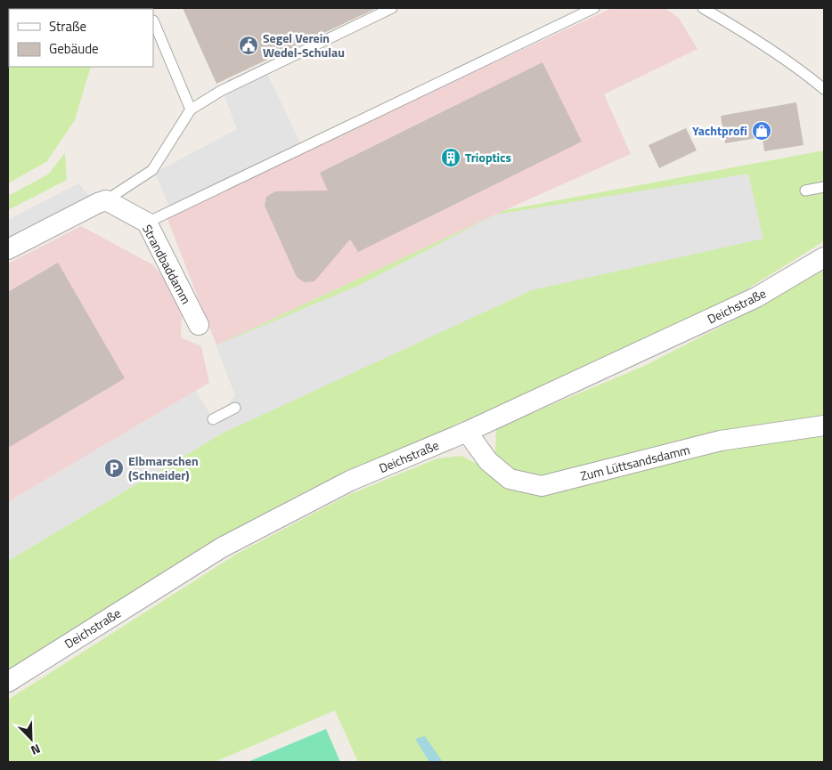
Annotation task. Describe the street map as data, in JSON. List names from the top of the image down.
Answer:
{
  "streets": {
    "street": ["Strandbaddamm", "Deichstraße", "Zum Lüttsandsdamm"]
  },
  "crossings": [
    ["Deichstraße", "Zum Lüttsandsdamm"]
  ],
  "places": {
    "public building": ["Segel Verein Wedel-Schulau"],
    "shop": ["Yachtprofi"],
    "building": ["Trioptics"],
    "parking": ["Elbmarschen (Schneider)"]
  },
  "legend": ["Straße", "Gebäude"],
  "north": "bottom right"
}
